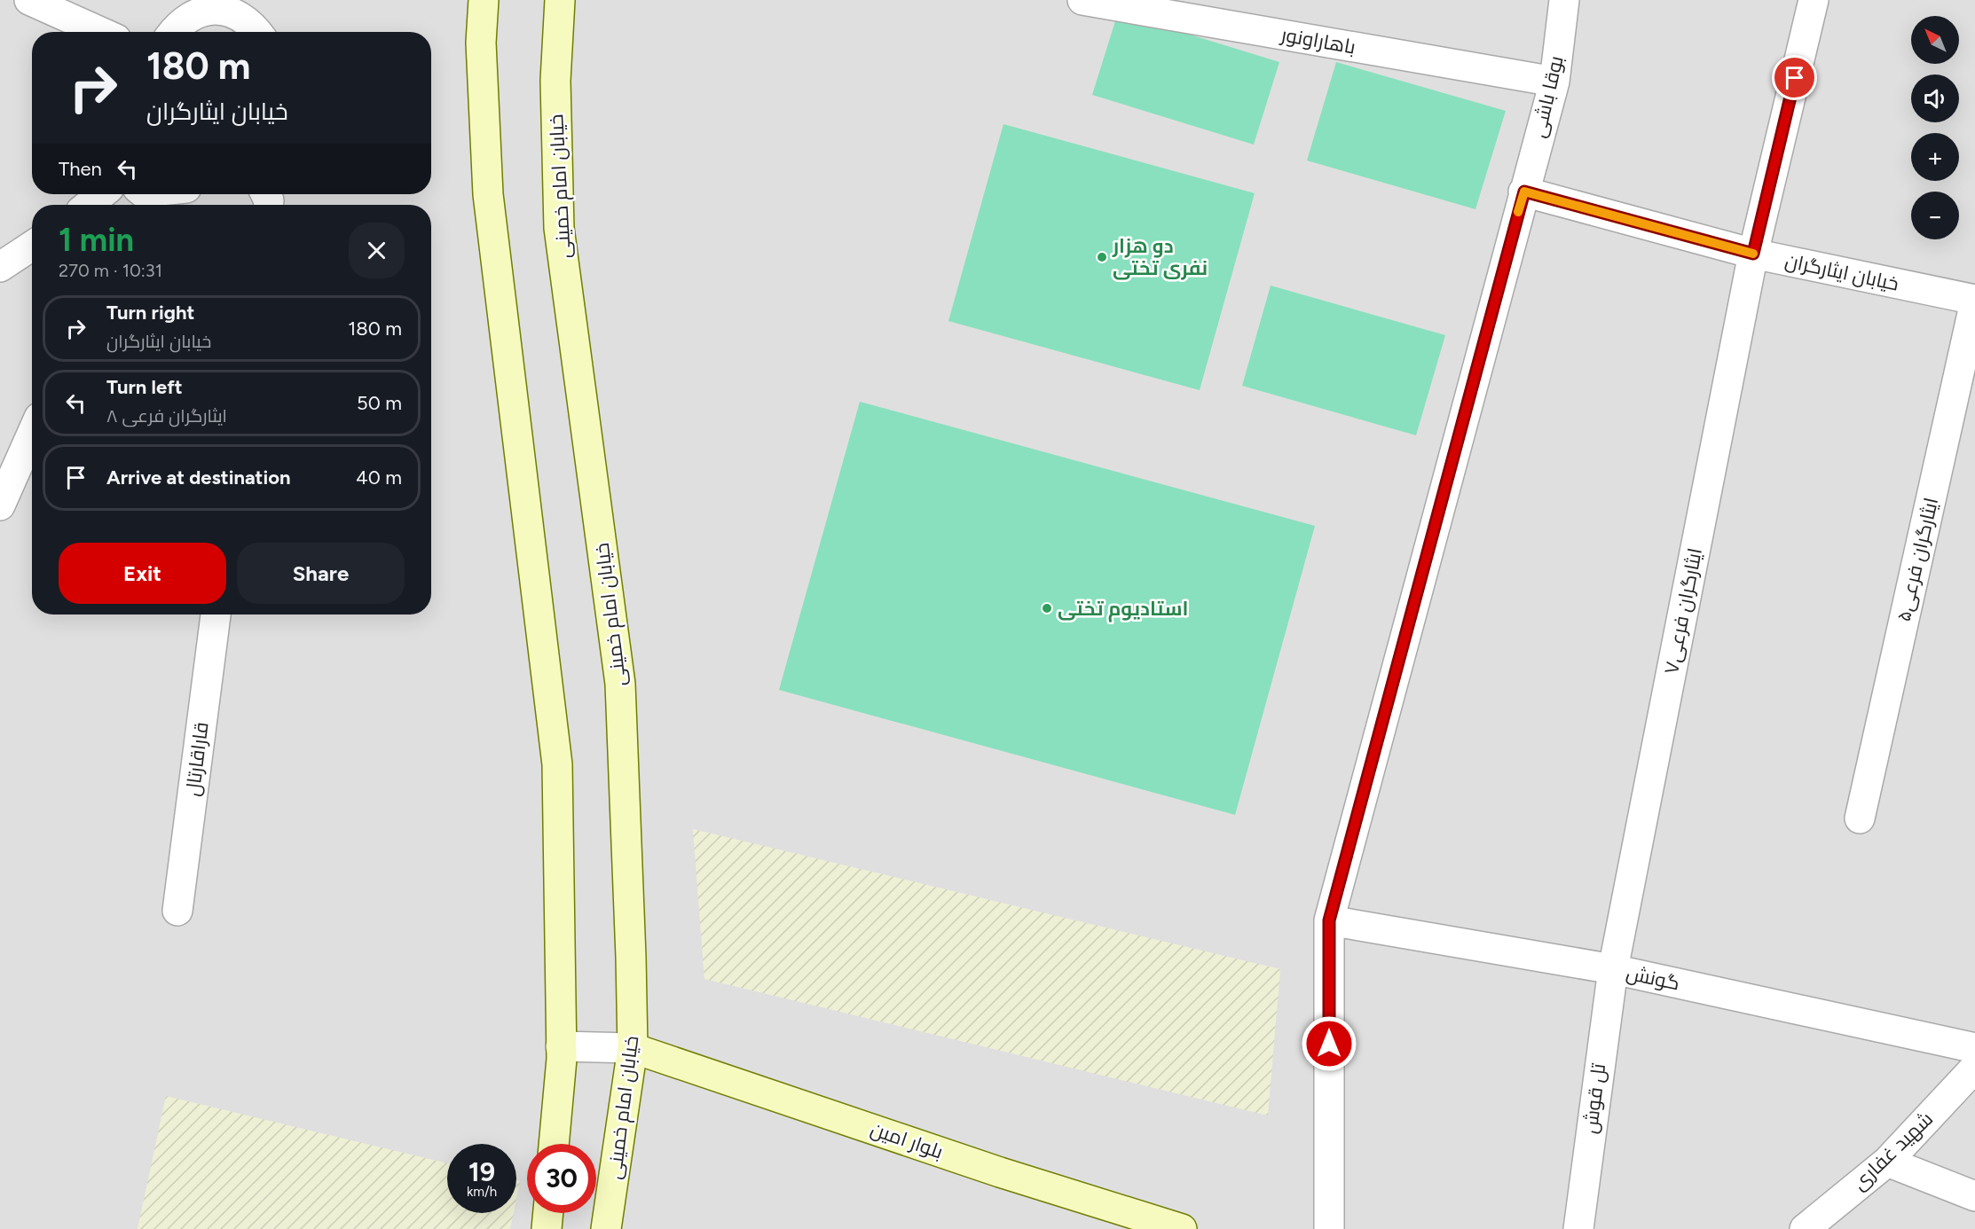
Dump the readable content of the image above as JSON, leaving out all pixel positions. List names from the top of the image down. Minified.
{"streets":{"main road":["خیابان امام خمینی","بلوار امین"],"street":["باهاراونور","بوقا باشی","خیابان ایثارگران","ایثارگران فرعی۵","ایثارگران فرعی۷","قاراقارتال","گونش","تل قوش","شهید غفاری"]},"crossings":[["باهاراونور","بوقا باشی"],["بوقا باشی","خیابان ایثارگران"],["بوقا باشی","گونش"],["خیابان امام خمینی","بلوار امین"],["خیابان ایثارگران","ایثارگران فرعی۵"],["خیابان ایثارگران","ایثارگران فرعی۷"],["ایثارگران فرعی۷","گونش"],["ایثارگران فرعی۷","تل قوش"],["گونش","تل قوش"]],"places":["دو هزار نفری تختی","استادیوم تختی"],"north":"top left","page":{"map_buttons":["+","−"],"turn":["180 m","خیابان ایثارگران"],"then":"Then","heading":["1 min","270 m · 10:31"],"list":[{"name":"Turn right","note":"خیابان ایثارگران","value":"180 m"},{"name":"Turn left","note":"ایثارگران فرعی ۸","value":"50 m"},{"name":"Arrive at destination","value":"40 m"}],"buttons":["Exit","Share"],"speed":"19 km/h","limit":"30"}}
